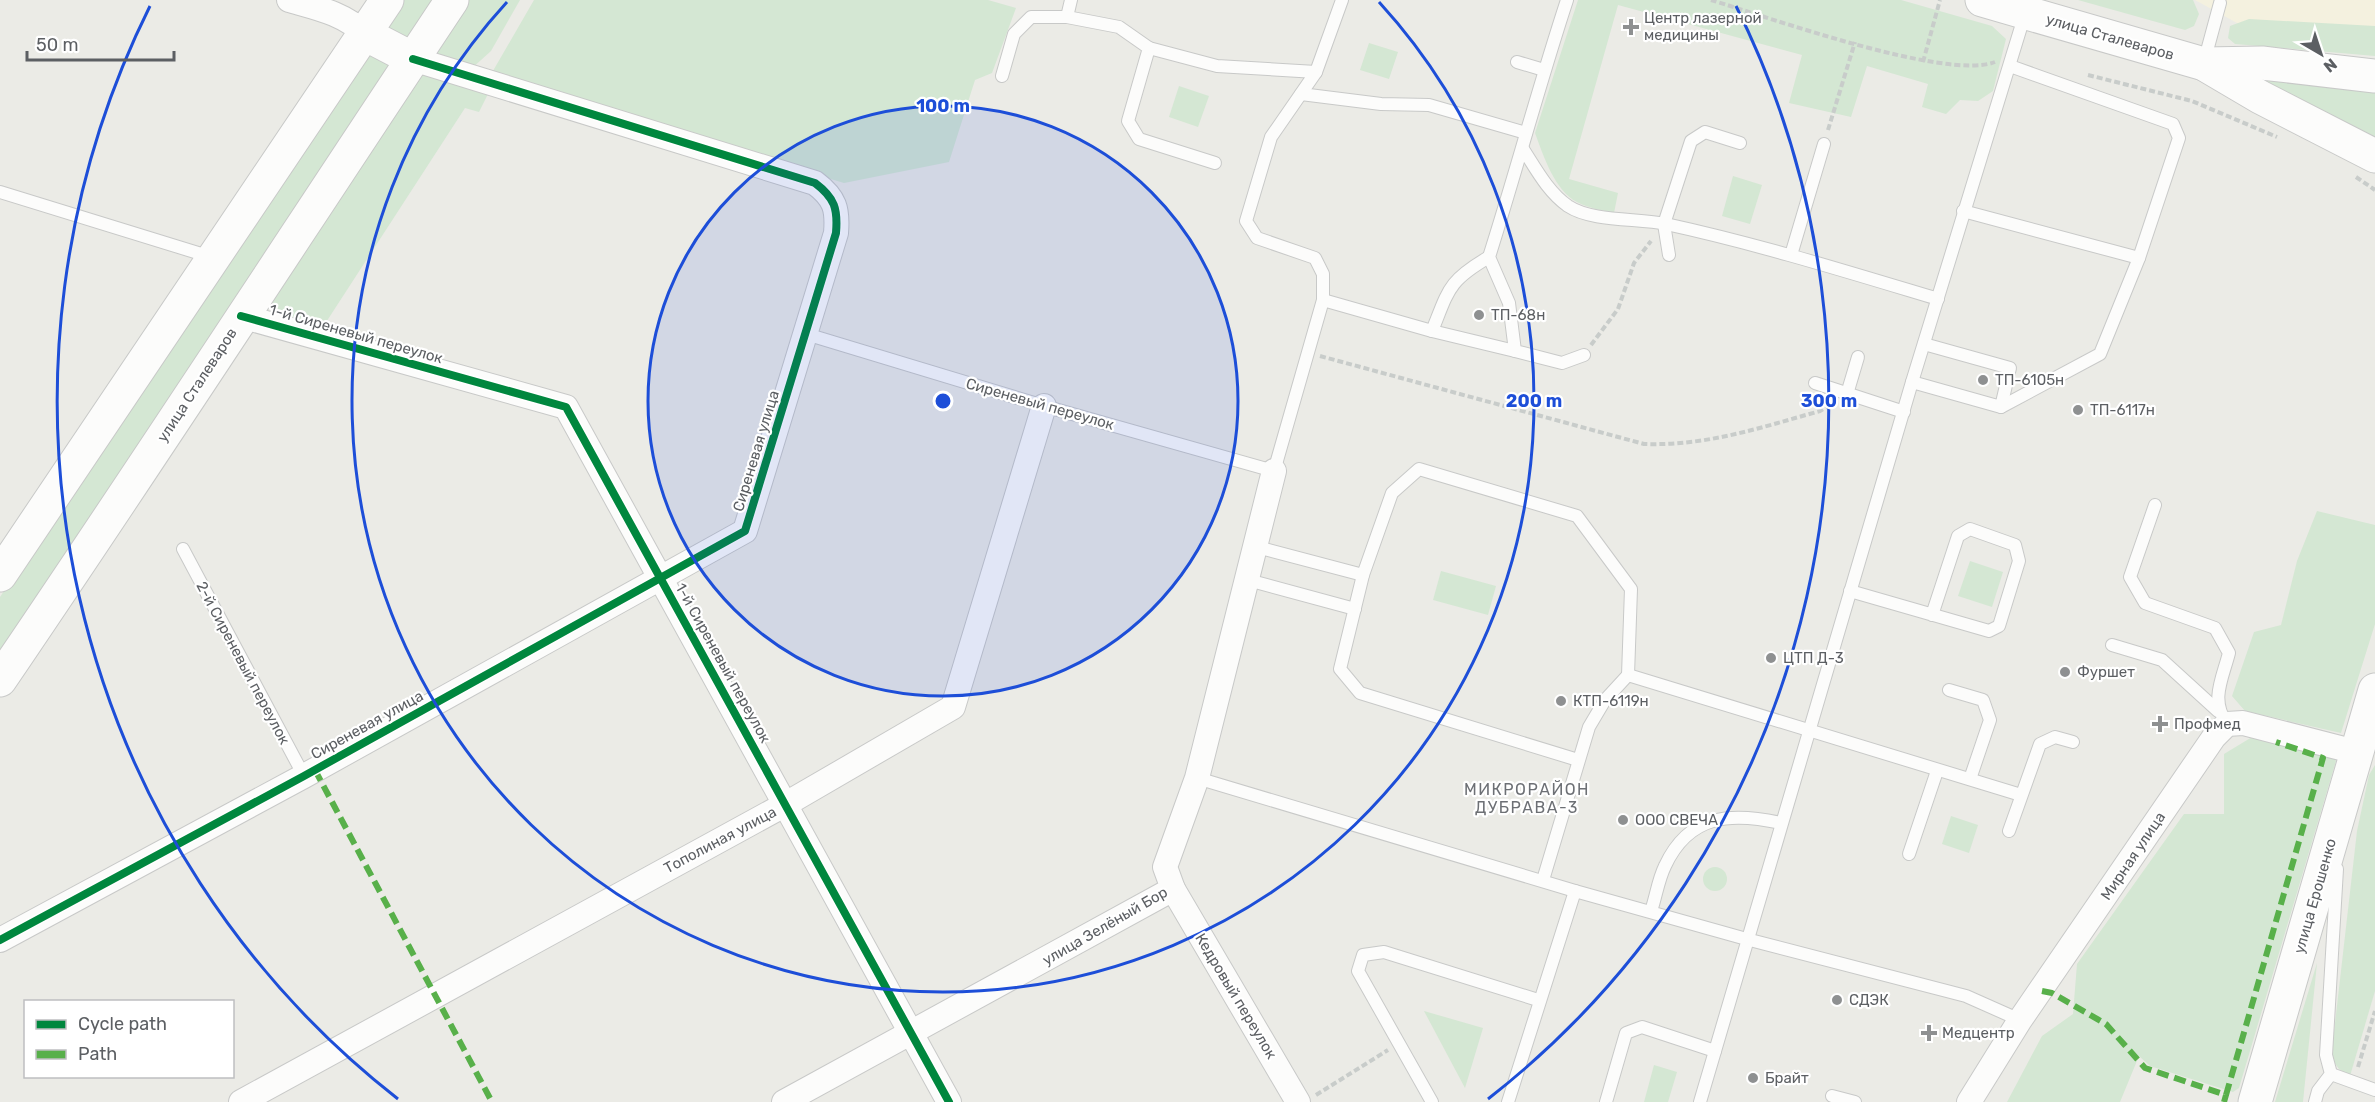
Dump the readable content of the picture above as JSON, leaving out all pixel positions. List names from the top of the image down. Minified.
{"streets":{"main road":["улица Сталеваров","улица Ерошенко"],"street":["1-й Сиреневый переулок","Сиреневая улица","Тополиная улица","Мирная улица","улица Зелёный Бор","Кедровый переулок"],"lane":["Сиреневый переулок","2-й Сиреневый переулок"]},"crossings":[["улица Сталеваров","1-й Сиреневый переулок"],["улица Сталеваров","Сиреневая улица"],["1-й Сиреневый переулок","Сиреневая улица"],["1-й Сиреневый переулок","Тополиная улица"],["1-й Сиреневый переулок","улица Зелёный Бор"],["Сиреневый переулок","Сиреневая улица"],["Сиреневый переулок","Тополиная улица"],["Сиреневый переулок","улица Зелёный Бор"],["Сиреневая улица","2-й Сиреневый переулок"],["улица Зелёный Бор","Кедровый переулок"]],"districts":["МИКРОРАЙОН ДУБРАВА-3"],"places":{"health":["Центр лазерной медицины","Профмед","Медцентр"],"other":["ТП-68н","ТП-6105н","ТП-6117н","ЦТП Д-3","Фуршет","КТП-6119н","ООО СВЕЧА","СДЭК","Брайт"]},"legend":["Cycle path","Path"],"scale_bar":"50 m","north":"bottom right","rings":["100 m","200 m","300 m"]}
